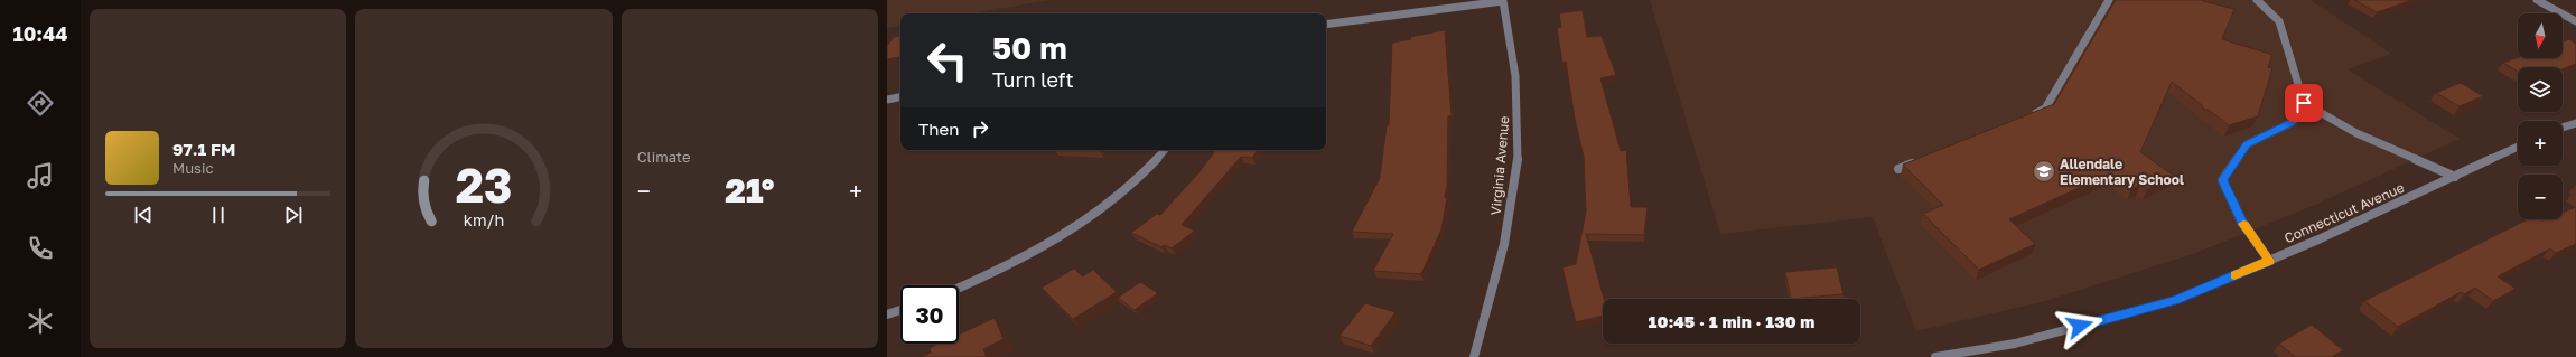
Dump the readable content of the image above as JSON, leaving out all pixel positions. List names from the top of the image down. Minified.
{"streets":{"street":["Virginia Avenue","Connecticut Avenue"]},"places":{"school or university":["Allendale Elementary School"]},"north":"bottom","page":{"tabs":"10:44","tile":"Climate","map_buttons":["+","−"],"turn":["50 m","Turn left"],"then":"Then","song":["97.1 FM","Music"],"heat":["−","21°","+"],"limit":"30","trip":"10:45 · 1 min · 130 m","gauge":["23","km/h"]}}
